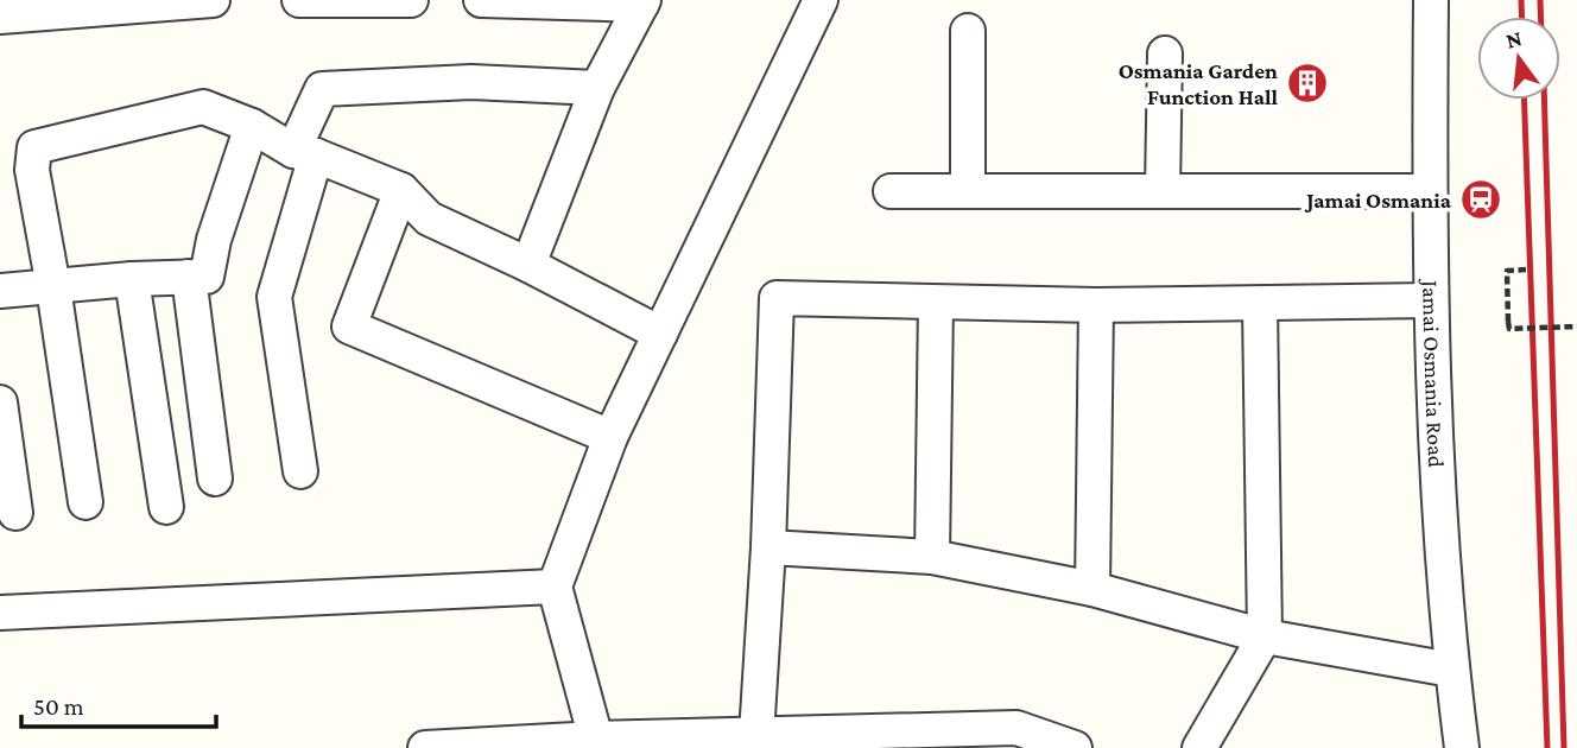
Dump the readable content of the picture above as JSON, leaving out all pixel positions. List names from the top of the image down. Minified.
{"streets":{"street":["Jamai Osmania Road"]},"places":{"building":["Osmania Garden Function Hall"],"station":["Jamai Osmania"]},"scale_bar":"50 m","north":"top"}
